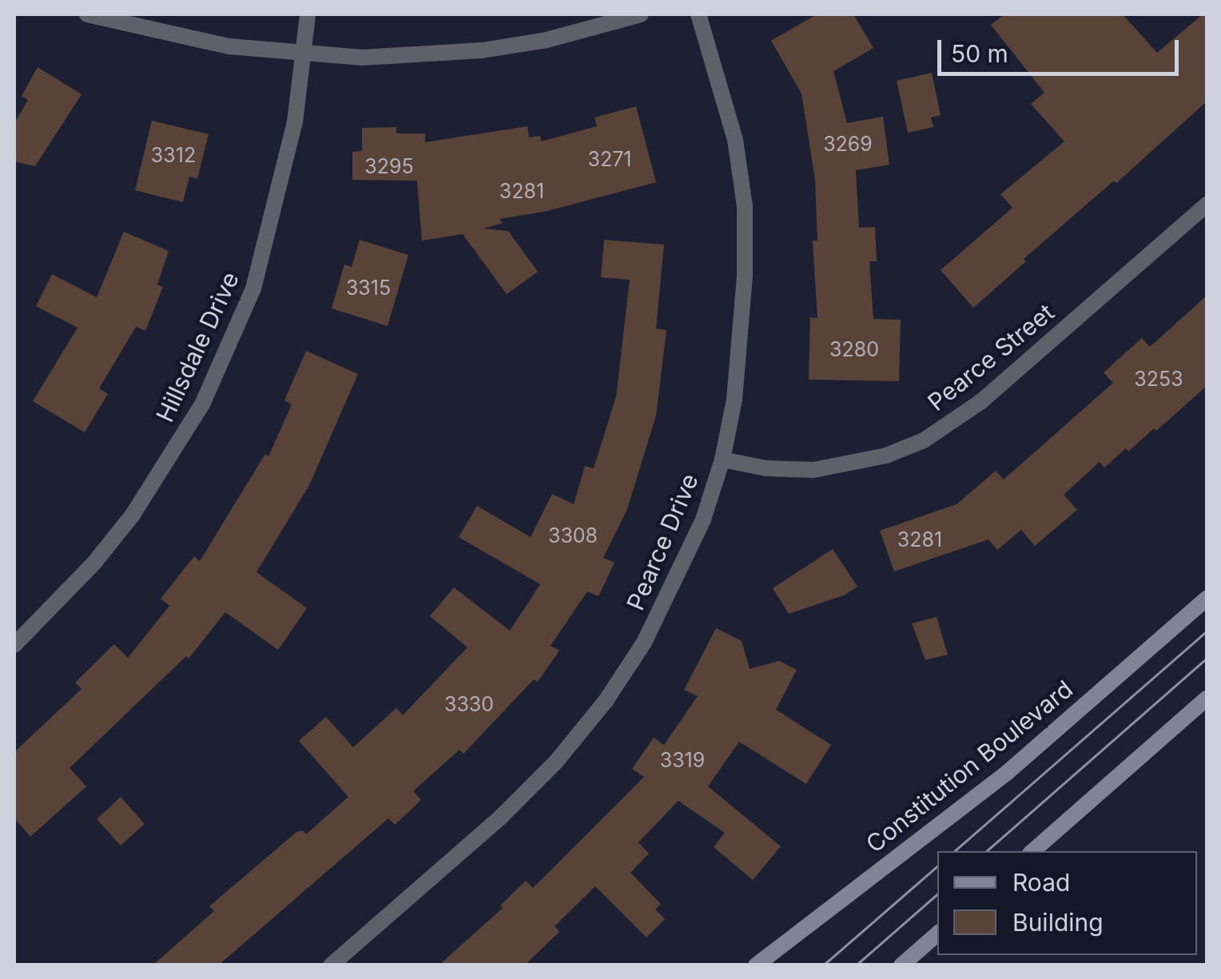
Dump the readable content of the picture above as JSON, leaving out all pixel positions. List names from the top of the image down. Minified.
{"streets":{"main road":["Constitution Boulevard"],"street":["Hillsdale Drive","Pearce Street","Pearce Drive"]},"crossings":[["Pearce Street","Pearce Drive"]],"house_numbers":["3269","3312","3271","3295","3281","3315","3280","3253","3308","3281","3330","3319"],"legend":["Road","Building"],"scale_bar":"50 m"}
